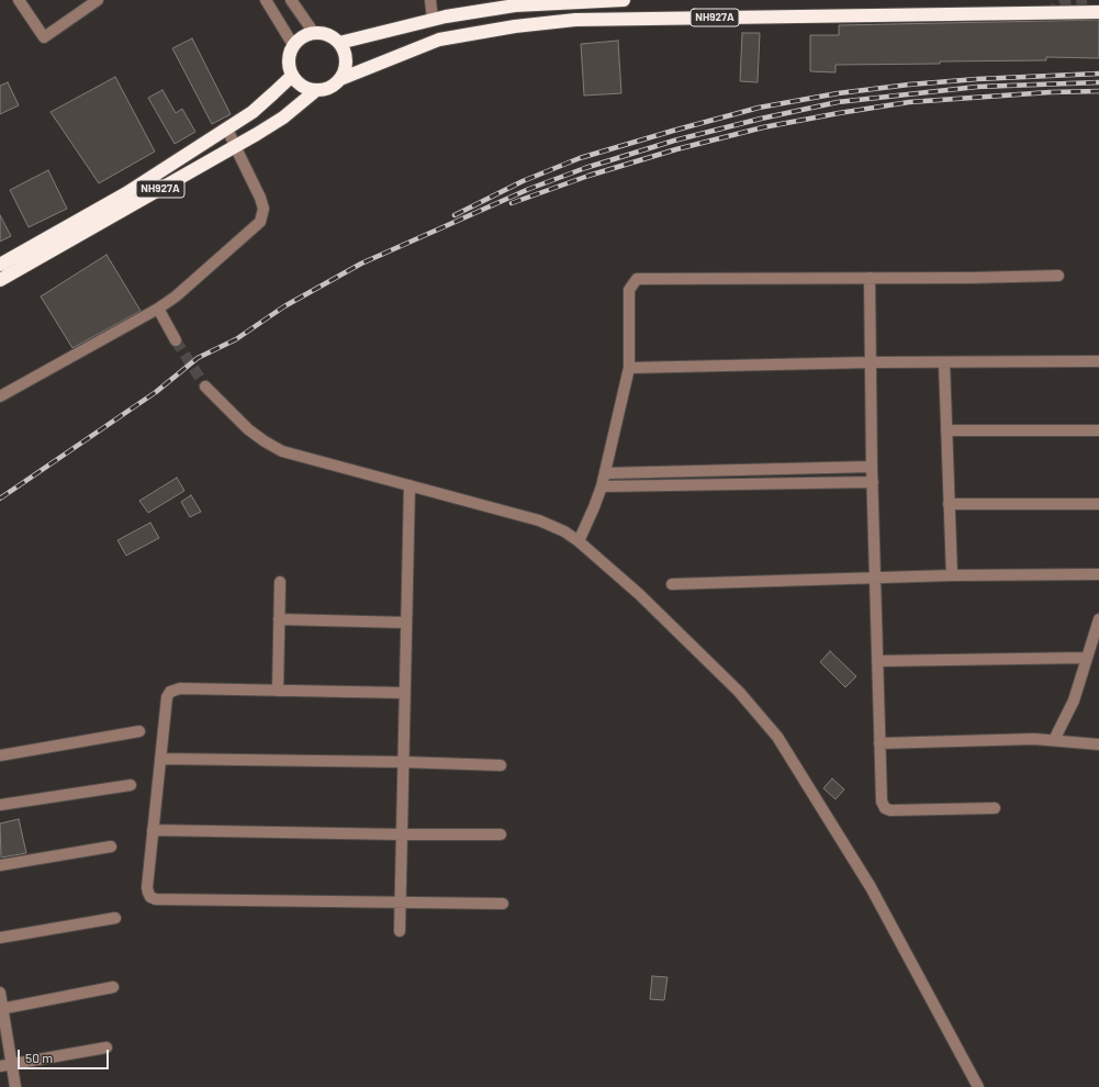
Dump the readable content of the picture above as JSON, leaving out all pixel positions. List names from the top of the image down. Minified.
{"streets":{"highway":["NH927A"]},"scale_bar":"50 m"}
